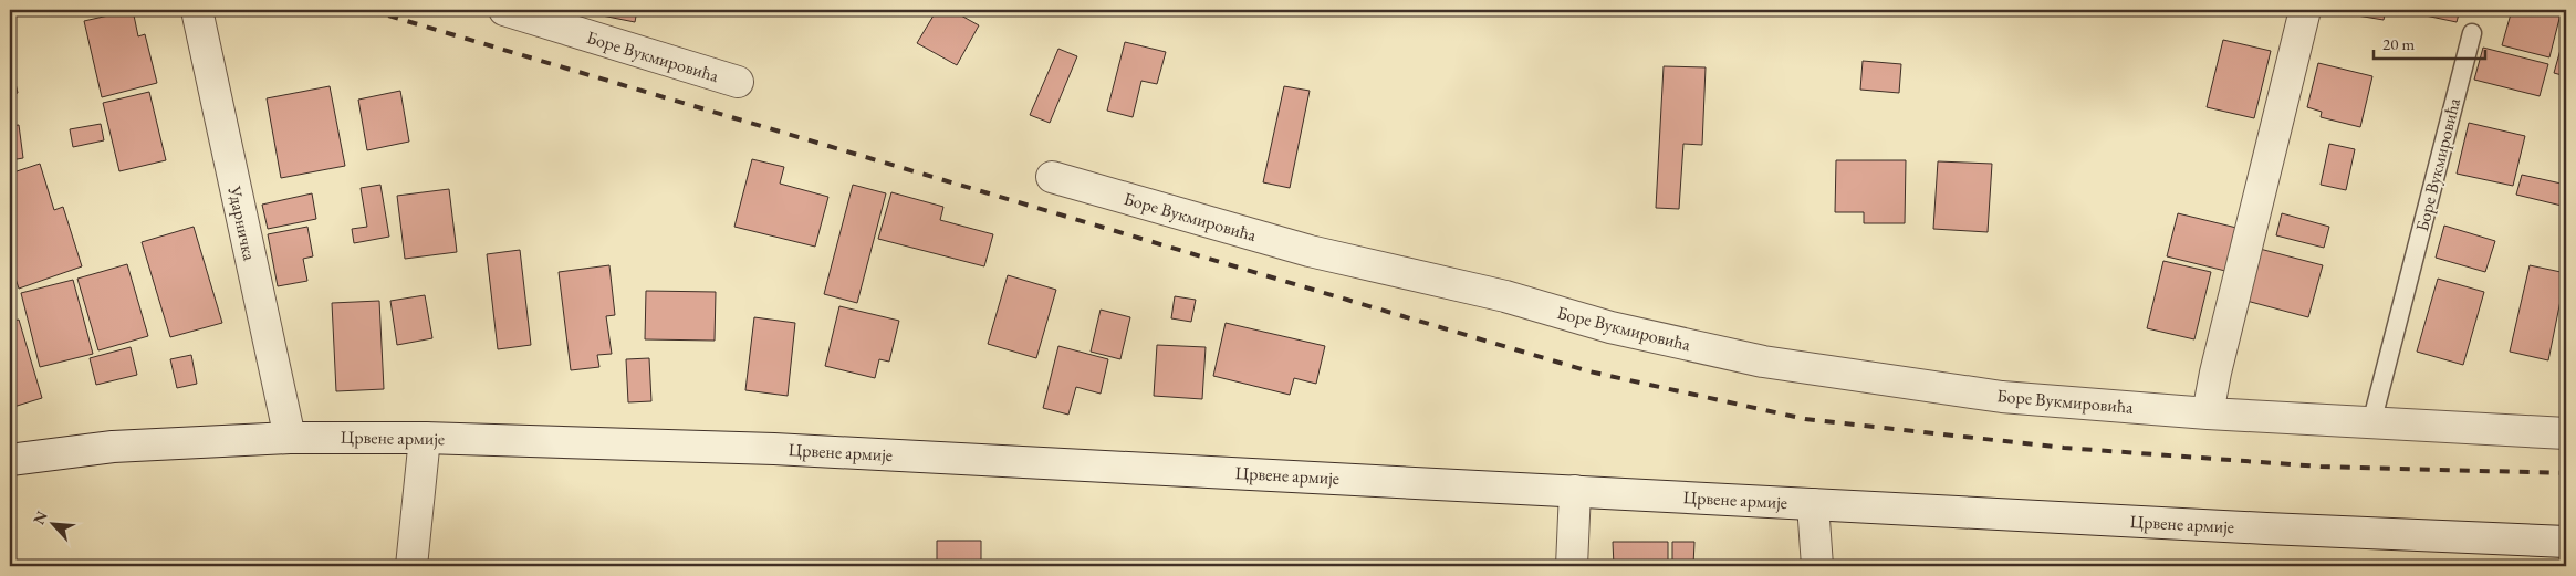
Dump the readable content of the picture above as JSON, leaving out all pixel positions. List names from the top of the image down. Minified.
{"streets":{"street":["Боре Вукмировића","Ударничка","Црвене армије"]},"crossings":[["Ударничка","Црвене армије"]],"scale_bar":"20 m","north":"top left"}
